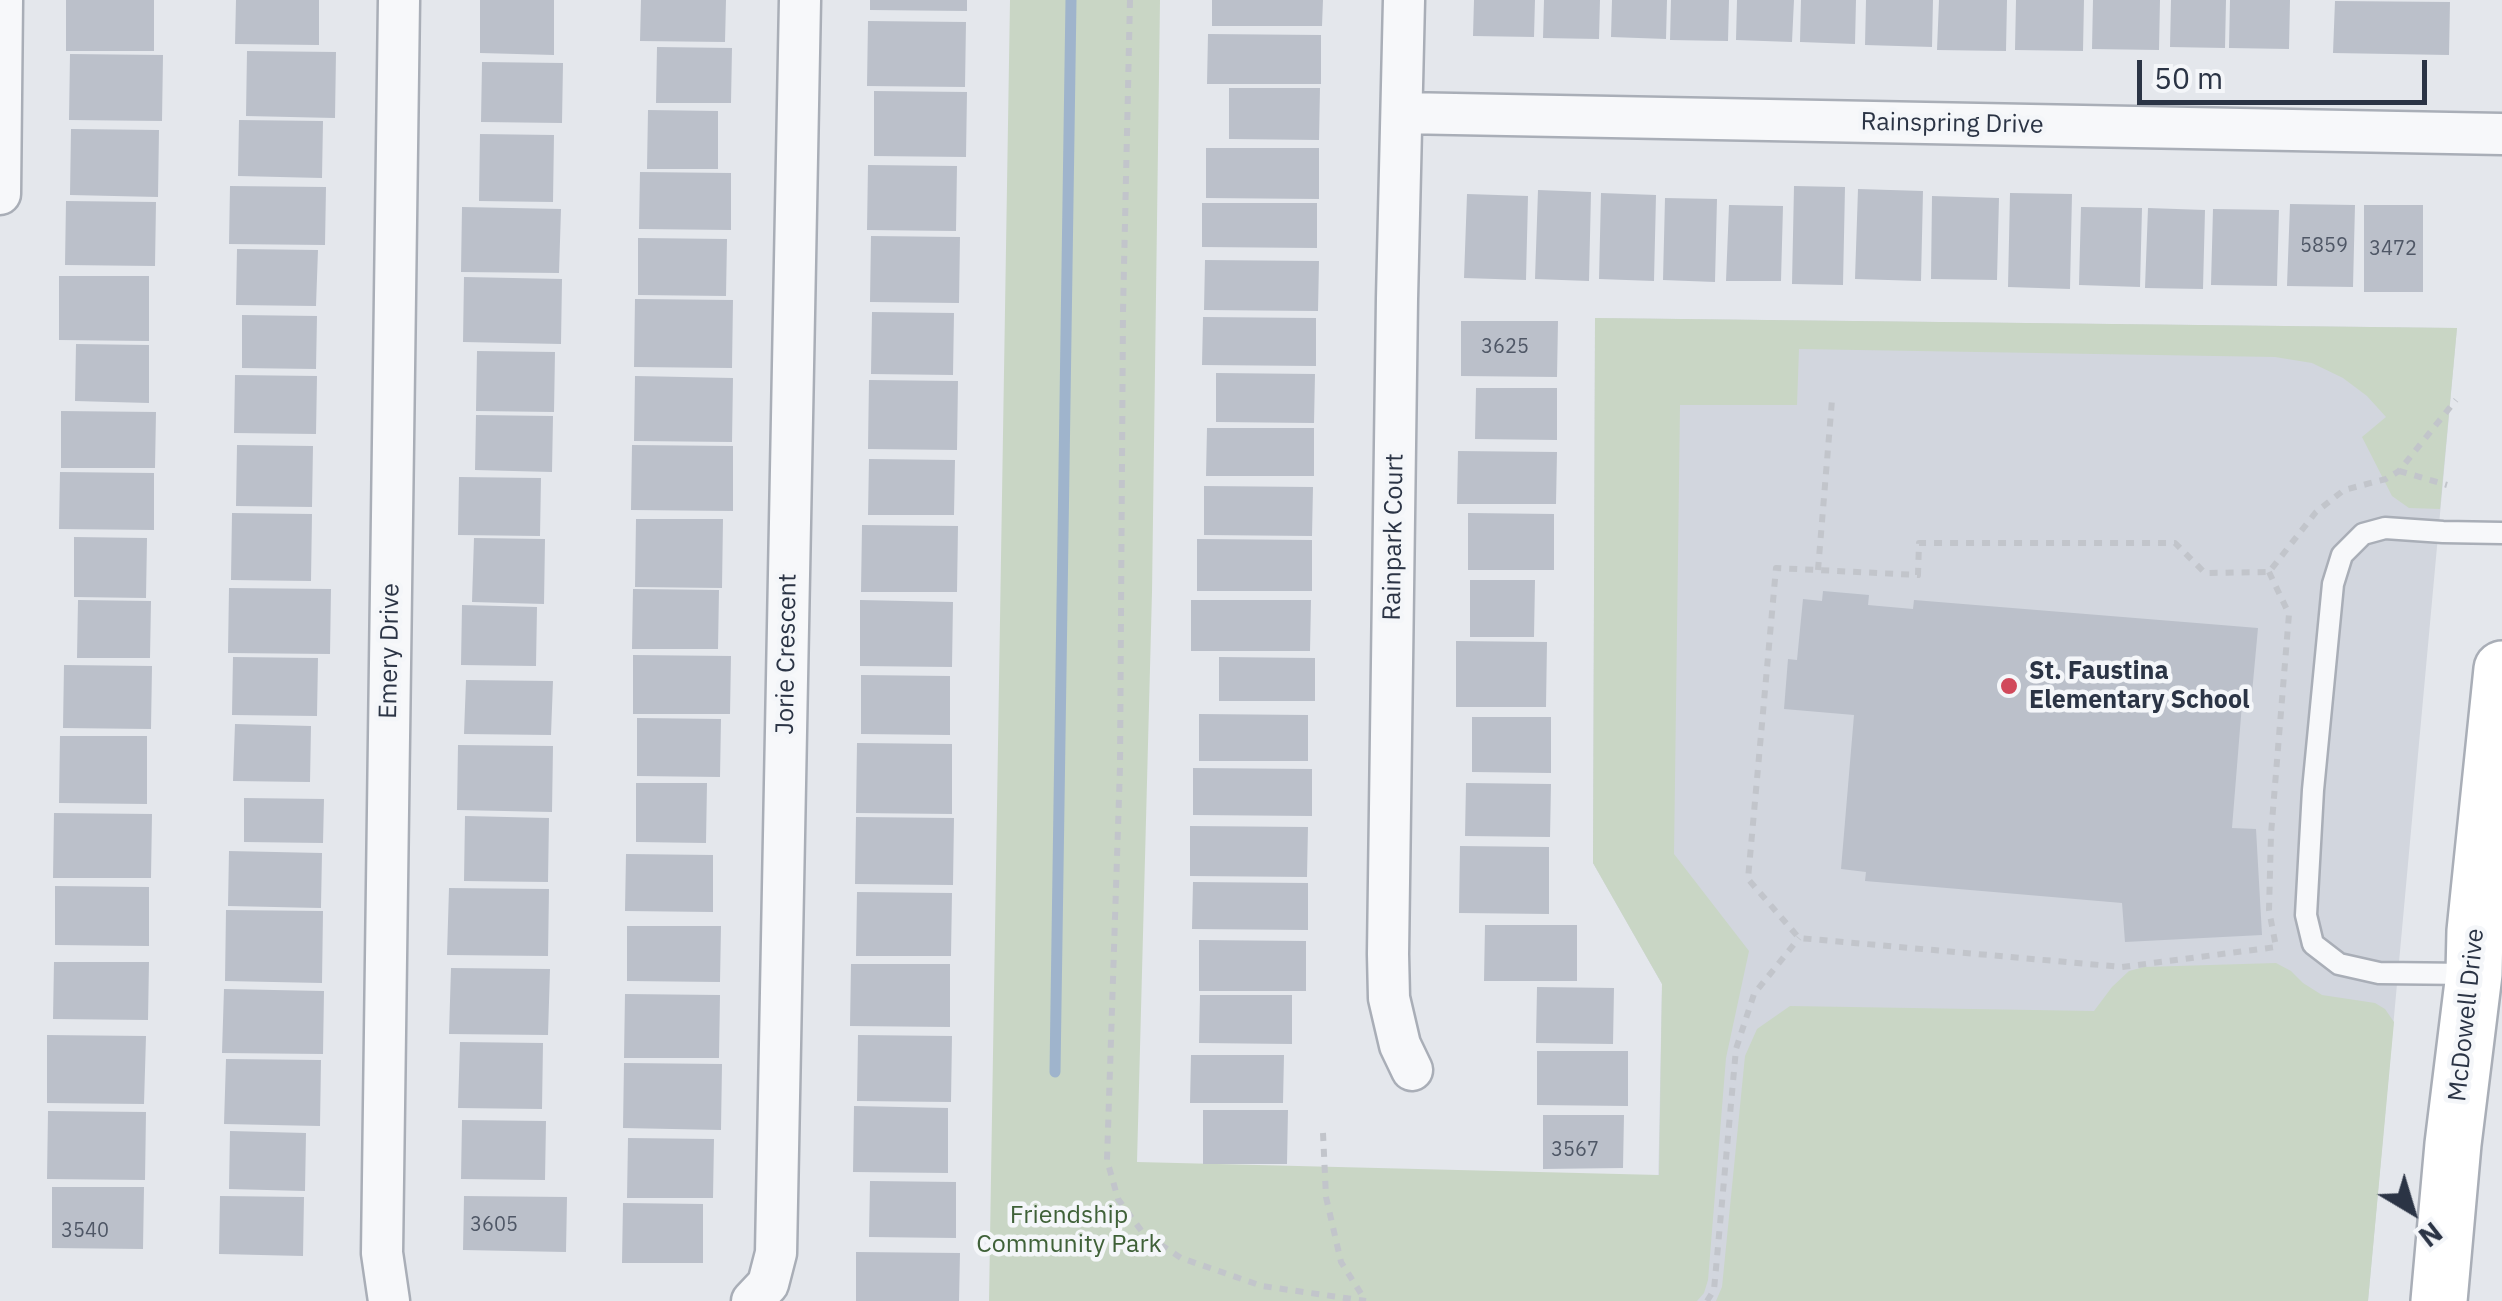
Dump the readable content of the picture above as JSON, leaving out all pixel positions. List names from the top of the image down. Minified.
{"streets":{"street":["Rainspring Drive","Rainpark Court","Emery Drive","Jorie Crescent","McDowell Drive"]},"crossings":[["Rainspring Drive","Rainpark Court"]],"parks":["Friendship Community Park"],"places":["St. Faustina Elementary School"],"house_numbers":["5859","3472","3625","3567","3605","3540"],"scale_bar":"50 m","north":"bottom right"}
